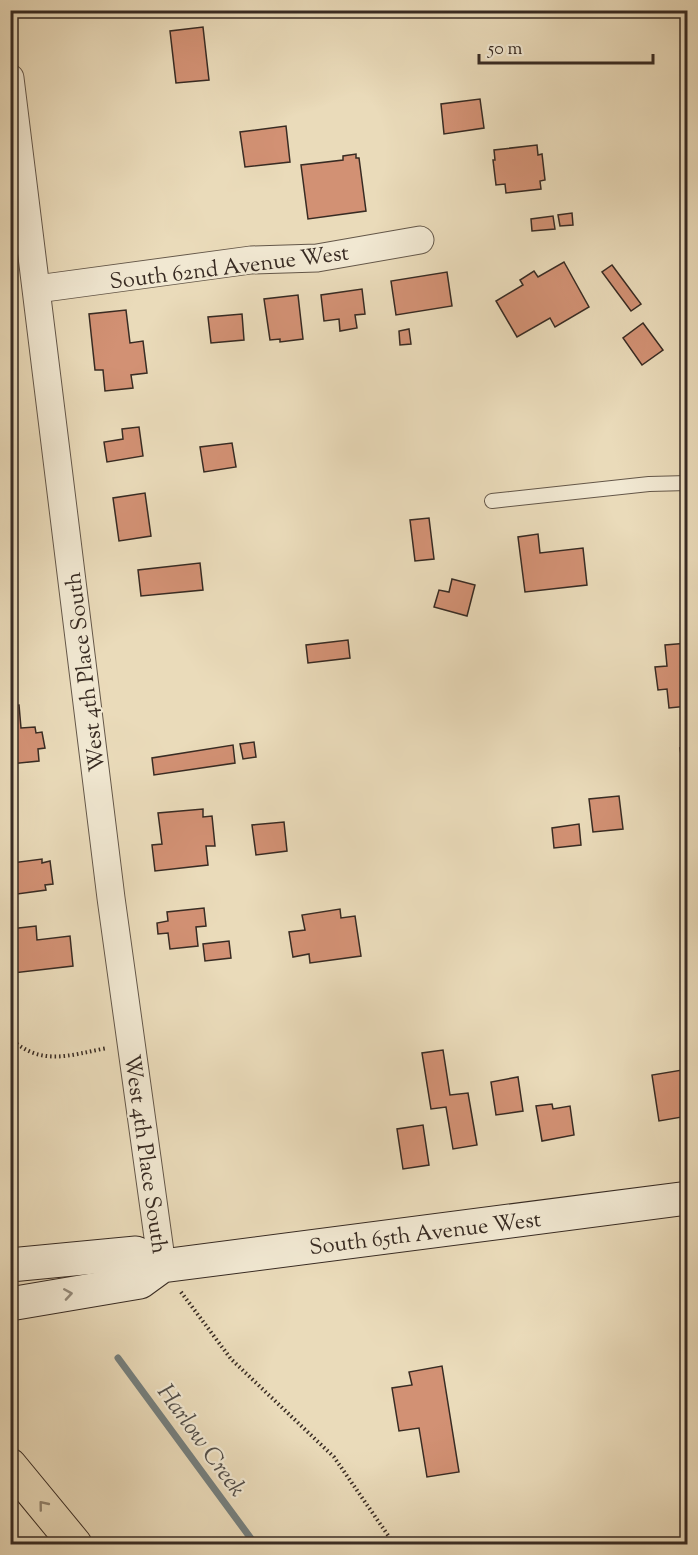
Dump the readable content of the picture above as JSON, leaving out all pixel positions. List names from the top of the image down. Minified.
{"streets":{"street":["South 62nd Avenue West","West 4th Place South","South 65th Avenue West"]},"crossings":[["South 62nd Avenue West","West 4th Place South"],["West 4th Place South","South 65th Avenue West"]],"water":["Harlow Creek"],"scale_bar":"50 m"}
